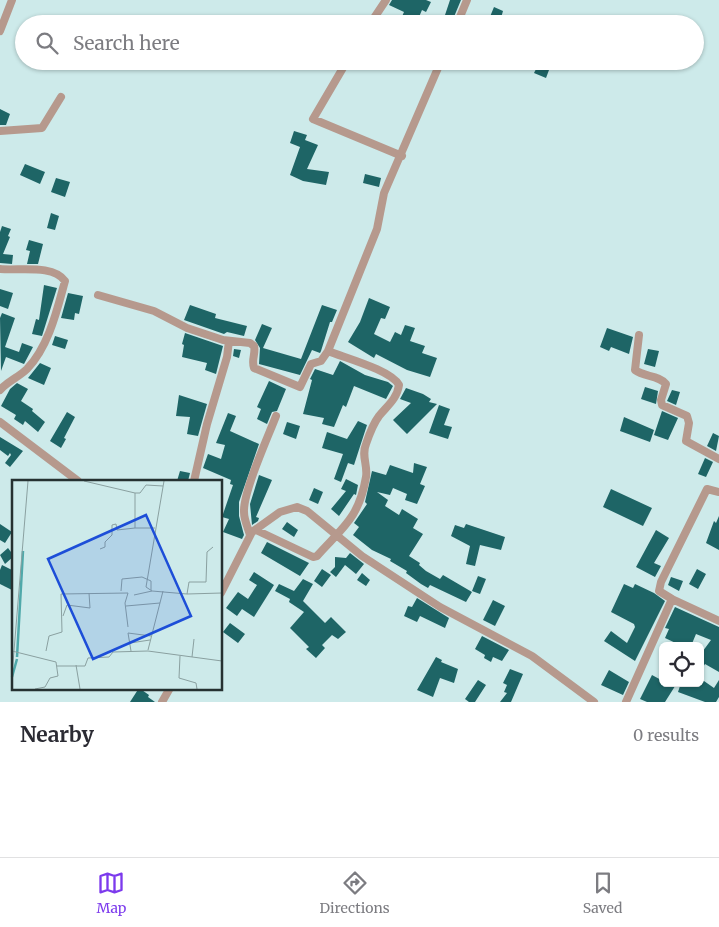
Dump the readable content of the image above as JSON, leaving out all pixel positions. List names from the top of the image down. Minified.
{"page":{"search":"Search here","heading":["Nearby","0 results"],"nav":["Map","Directions","Saved"]}}
